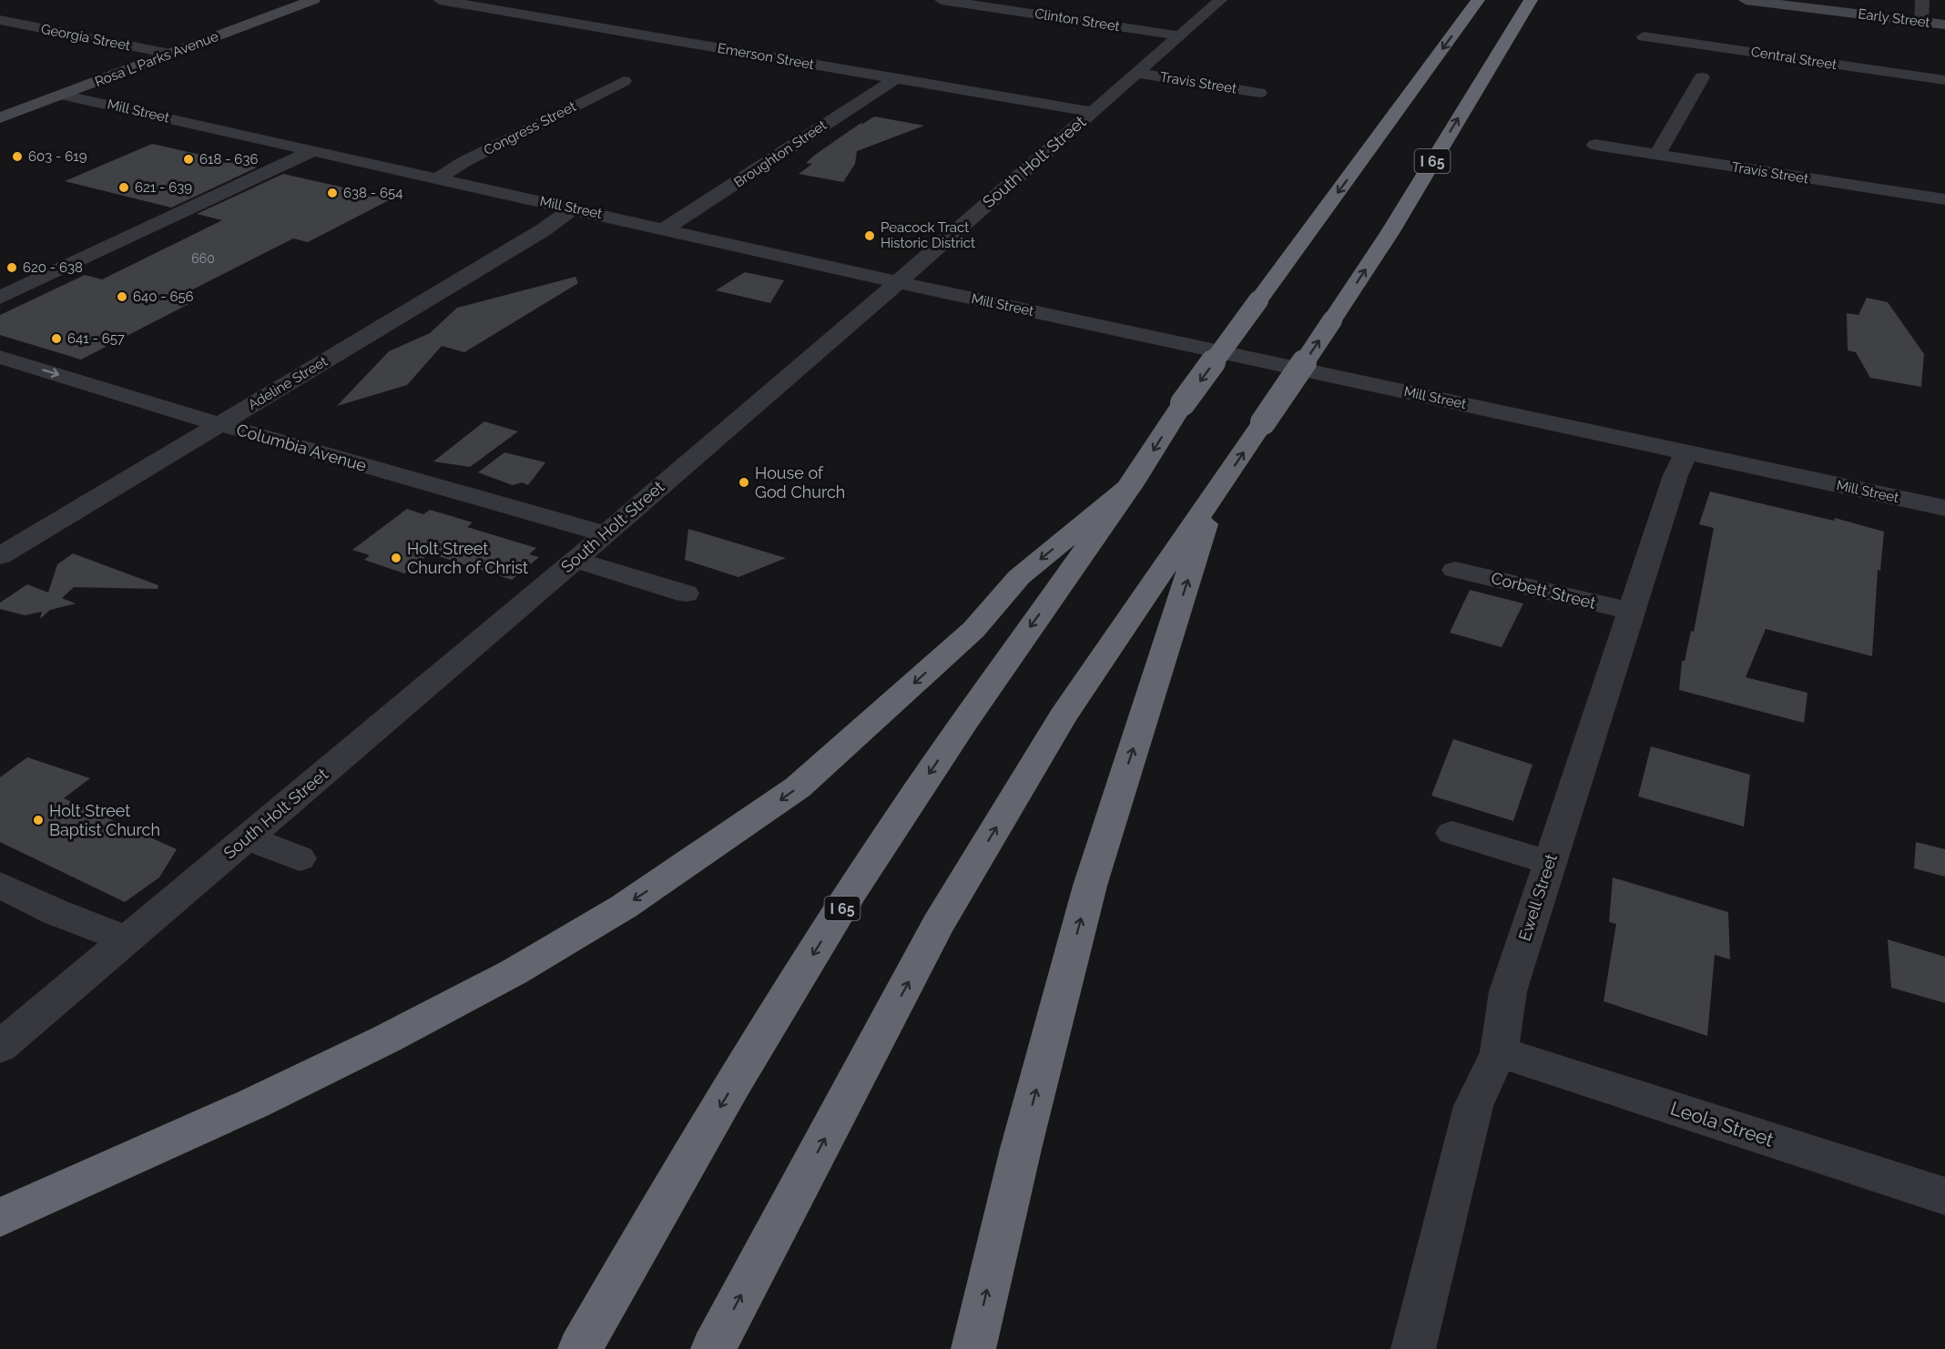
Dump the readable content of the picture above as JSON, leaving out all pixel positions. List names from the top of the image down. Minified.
{"streets":{"highway":["I 65"],"street":["Early Street","Clinton Street","Georgia Street","Emerson Street","Central Street","Rosa L Parks Avenue","Travis Street","Mill Street","Congress Street","Broughton Street","South Holt Street","Adeline Street","Columbia Avenue","Corbett Street","Ewell Street","Leola Street"]},"crossings":[["Clinton Street","South Holt Street"],["Georgia Street","Rosa L Parks Avenue"],["Emerson Street","Broughton Street"],["Emerson Street","South Holt Street"],["Rosa L Parks Avenue","Mill Street"],["Travis Street","South Holt Street"],["Mill Street","Congress Street"],["Mill Street","Broughton Street"],["Mill Street","South Holt Street"],["Mill Street","Adeline Street"],["Mill Street","Ewell Street"],["South Holt Street","Columbia Avenue"],["Adeline Street","Columbia Avenue"],["Corbett Street","Ewell Street"],["Ewell Street","Leola Street"]],"one_way":["Columbia Avenue"],"places":["603 - 619","618 - 636","621 - 639","638 - 654","Peacock Tract Historic District","620 - 638","640 - 656","641 - 657","House of God Church","Holt Street Church of Christ","Holt Street Baptist Church"],"house_numbers":["660"]}
